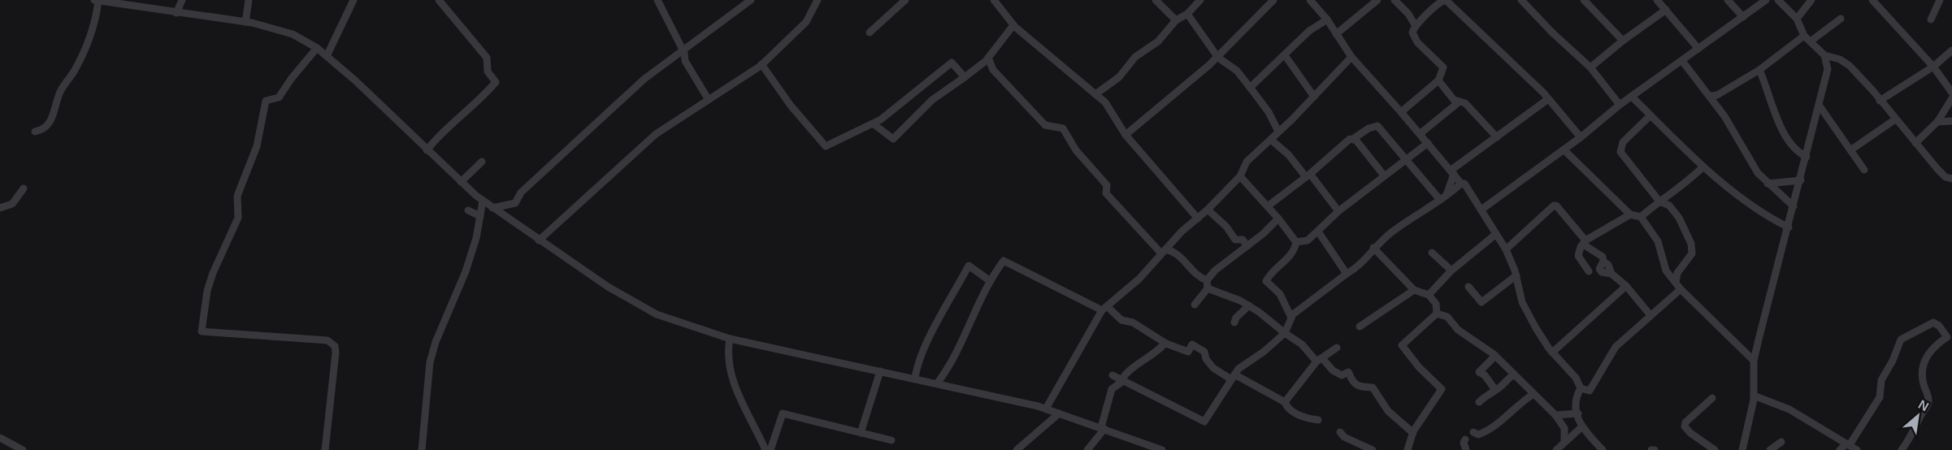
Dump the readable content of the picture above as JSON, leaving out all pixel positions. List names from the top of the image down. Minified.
{"north":"top right"}
